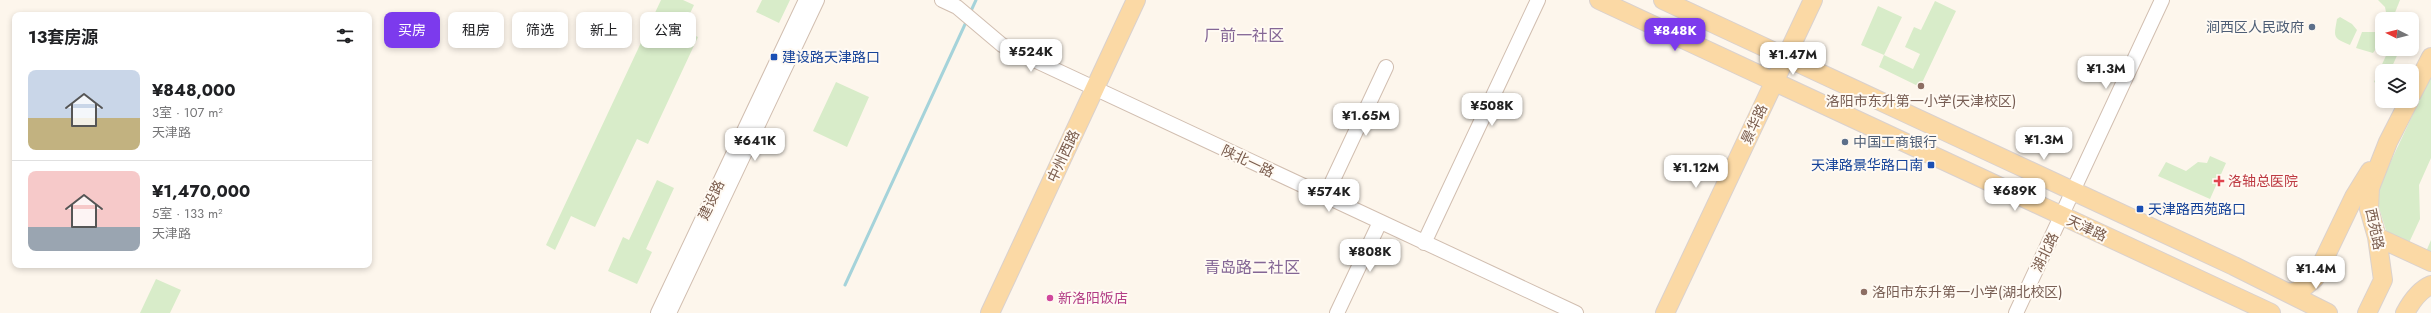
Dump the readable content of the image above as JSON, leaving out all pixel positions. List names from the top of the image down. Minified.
{"streets":{"main road":["景华路","中州西路","天津路","西苑路"],"street":["陕北一路","建设路","湖北路"]},"crossings":[["景华路","天津路"],["中州西路","陕北一路"],["天津路","湖北路"]],"districts":["厂前一社区","青岛路二社区"],"places":{"other":["涧西区人民政府","洛阳市东升第一小学(天津校区)","中国工商银行","洛阳市东升第一小学(湖北校区)","新洛阳饭店"],"transit":["建设路天津路口","天津路景华路口南","天津路西苑路口"],"health":["洛轴总医院"]},"north":"left","page":{"chip":["买房","租房","筛选","新上","公寓"],"heading":"13套房源","price":["¥848K","¥524K","¥1.47M","¥1.3M","¥508K","¥1.65M","¥1.3M","¥641K","¥1.12M","¥689K","¥574K","¥808K","¥1.4M"],"list":[{"name":"¥848,000","note":"3室 · 107 m² · 天津路"},{"name":"¥1,470,000","note":"5室 · 133 m² · 天津路"}]}}
